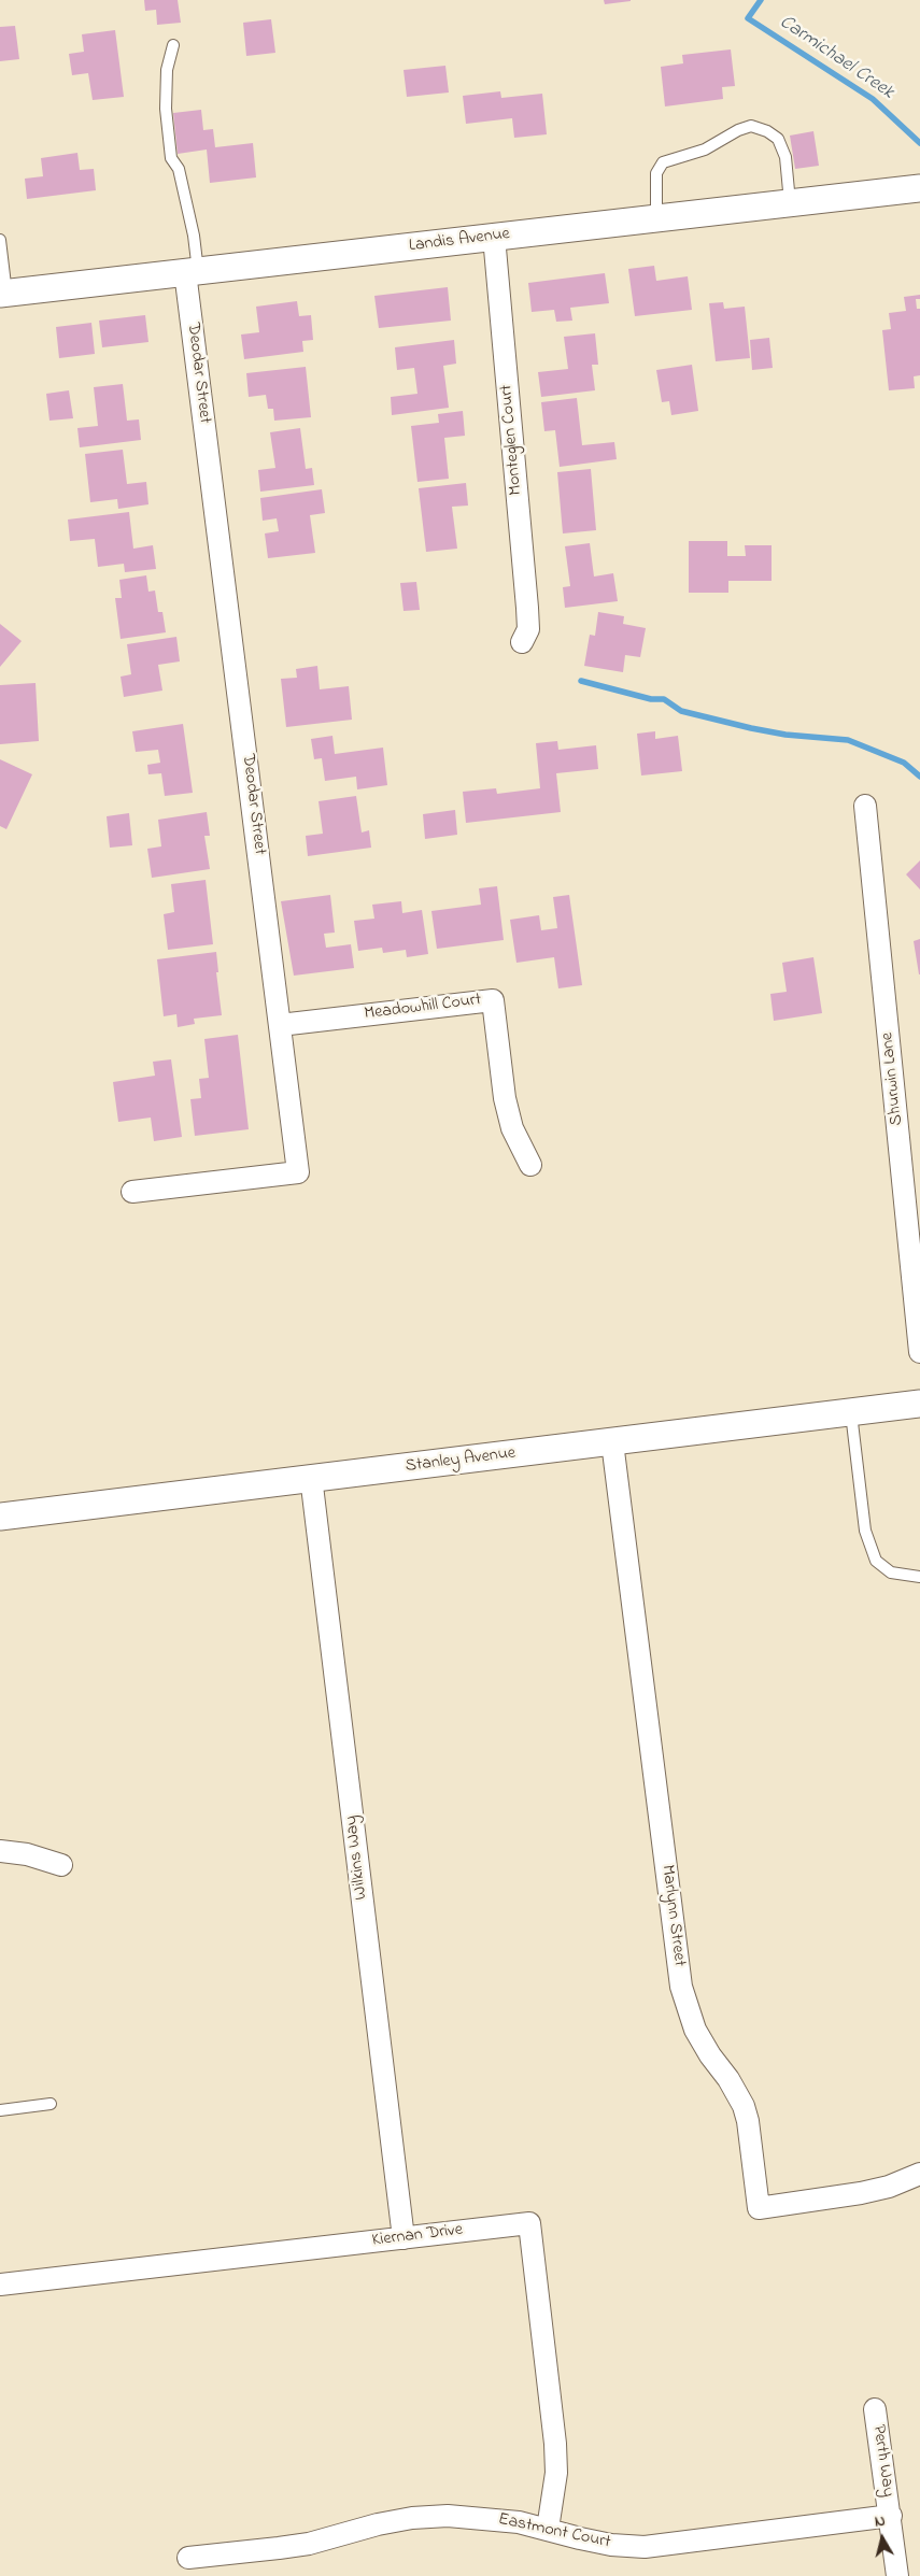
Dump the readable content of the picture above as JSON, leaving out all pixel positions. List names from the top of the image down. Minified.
{"streets":{"street":["Landis Avenue","Deodar Street","Monteglen Court","Meadowhill Court","Shurwin Lane","Stanley Avenue","Wilkins Way","Marlynn Street","Kiernan Drive","Perth Way","Eastmont Court"]},"crossings":[["Landis Avenue","Deodar Street"],["Landis Avenue","Monteglen Court"],["Deodar Street","Meadowhill Court"],["Stanley Avenue","Wilkins Way"],["Stanley Avenue","Marlynn Street"],["Wilkins Way","Kiernan Drive"],["Kiernan Drive","Eastmont Court"],["Perth Way","Eastmont Court"]],"water":["Carmichael Creek"],"north":"top"}
